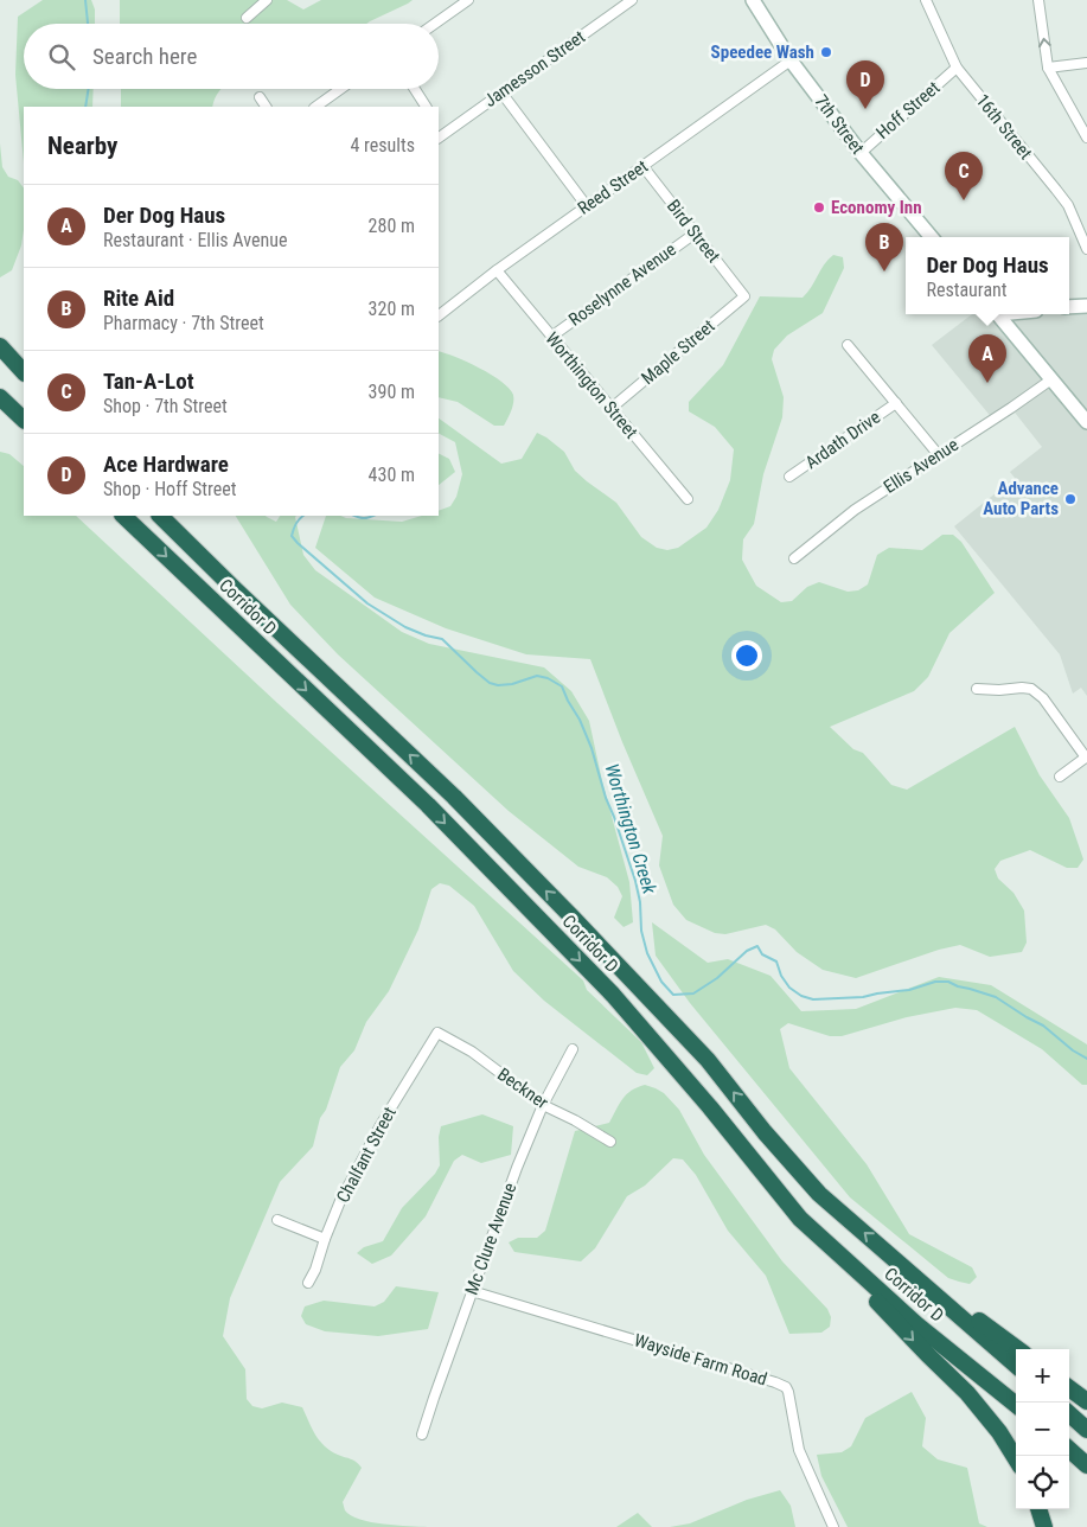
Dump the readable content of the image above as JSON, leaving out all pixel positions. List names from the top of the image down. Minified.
{"streets":{"highway":["Corridor D"],"main road":["7th Street"],"street":["Jamesson Street","Hoff Street","16th Street","Reed Street","Bird Street","Roselynne Avenue","Maple Street","Worthington Street","Ardath Drive","Ellis Avenue","Beckner","Chalfant Street","Mc Clure Avenue","Wayside Farm Road"]},"crossings":[["Hoff Street","7th Street"],["Hoff Street","16th Street"],["7th Street","Reed Street"],["Reed Street","Bird Street"],["Reed Street","Worthington Street"],["Bird Street","Roselynne Avenue"],["Bird Street","Maple Street"],["Roselynne Avenue","Worthington Street"],["Maple Street","Worthington Street"],["Beckner","Chalfant Street"],["Beckner","Mc Clure Avenue"],["Mc Clure Avenue","Wayside Farm Road"]],"water":["Worthington Creek"],"places":["Speedee Wash","Economy Inn","Advance Auto Parts"],"page":{"search":"Search here","pins":["D","C","B","A"],"heading":["Nearby","4 results"],"list":[{"mark":"A","name":"Der Dog Haus","note":"Restaurant · Ellis Avenue","value":"280 m"},{"mark":"B","name":"Rite Aid","note":"Pharmacy · 7th Street","value":"320 m"},{"mark":"C","name":"Tan-A-Lot","note":"Shop · 7th Street","value":"390 m"},{"mark":"D","name":"Ace Hardware","note":"Shop · Hoff Street","value":"430 m"}],"popup":["Der Dog Haus","Restaurant"],"map_buttons":["+","−"]}}
